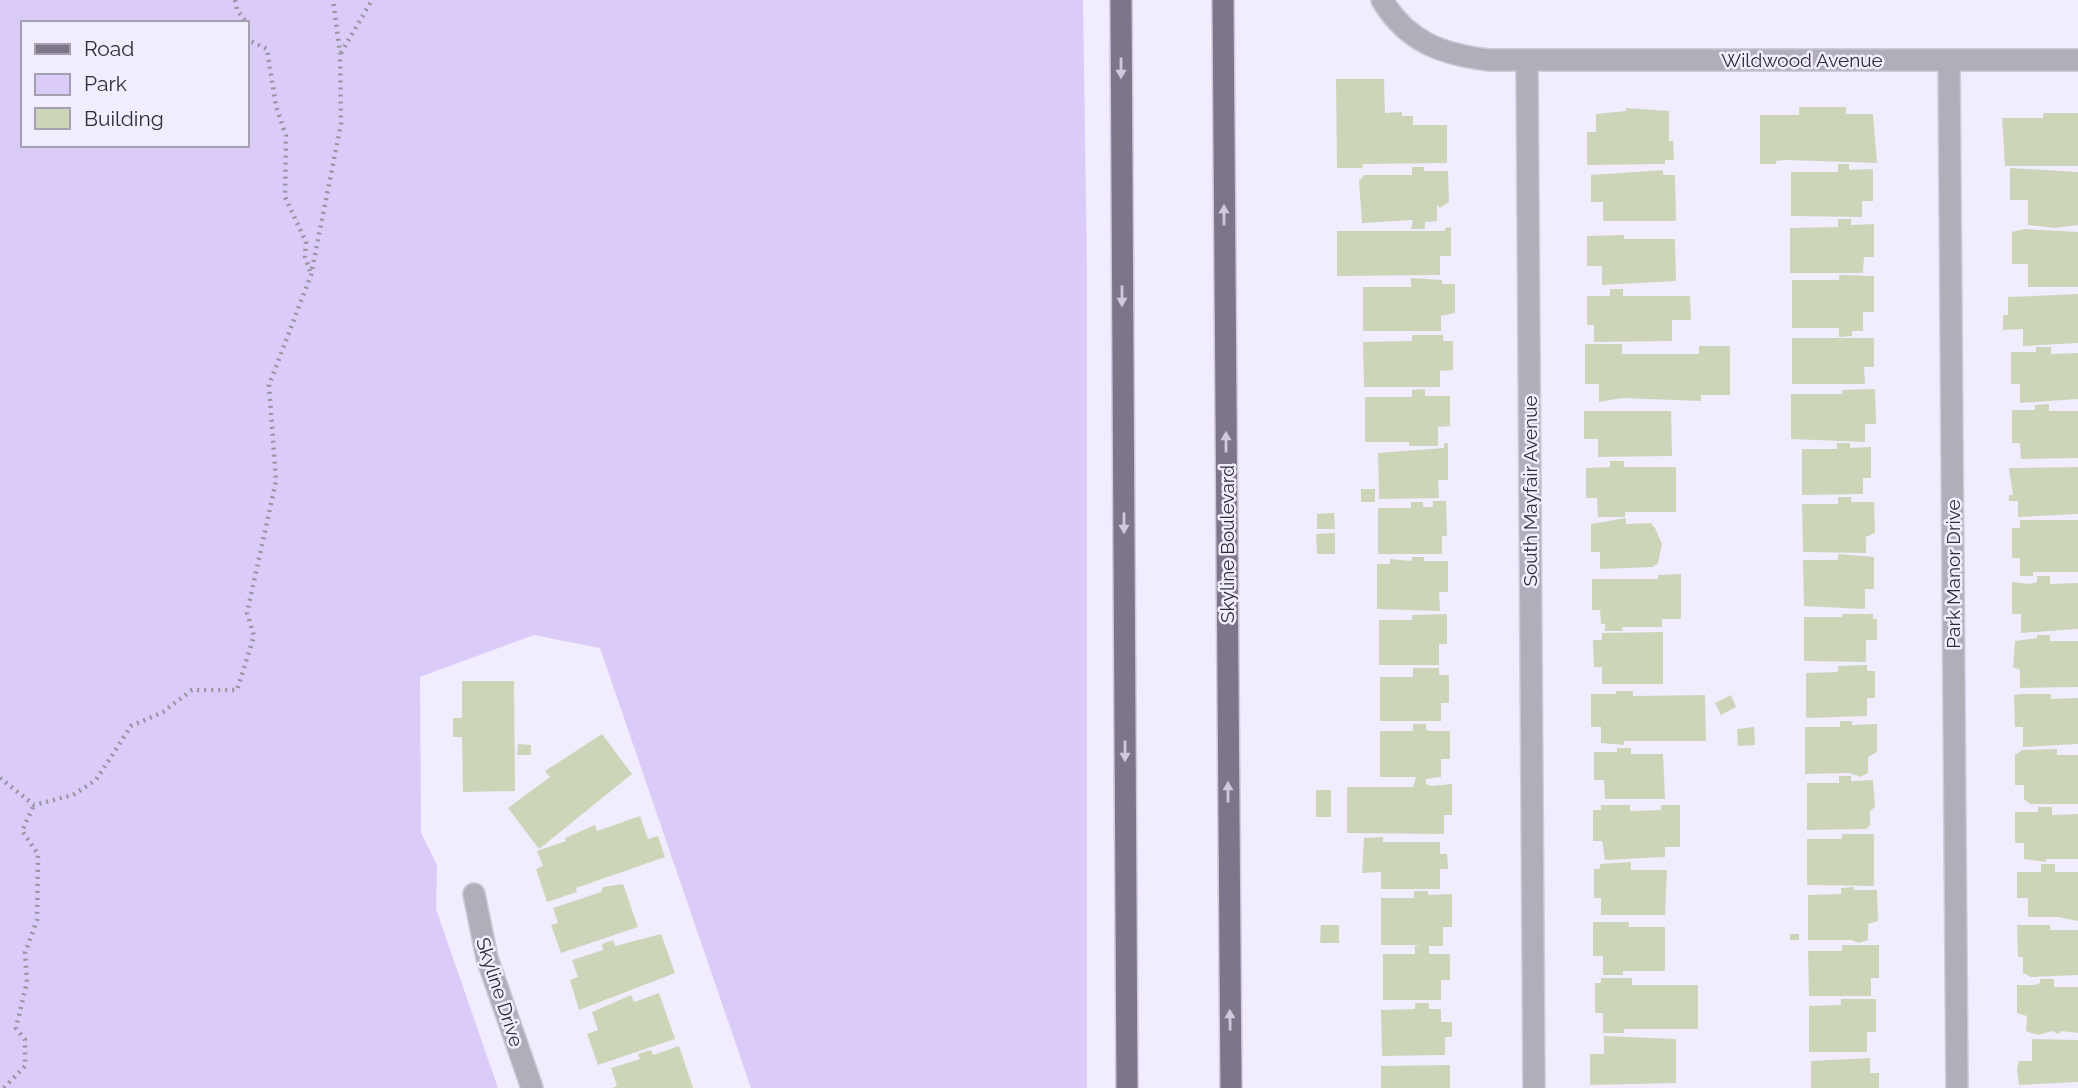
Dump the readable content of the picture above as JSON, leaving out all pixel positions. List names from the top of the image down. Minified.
{"streets":{"main road":["Skyline Boulevard"],"street":["Wildwood Avenue","South Mayfair Avenue","Park Manor Drive","Skyline Drive"]},"crossings":[["Wildwood Avenue","South Mayfair Avenue"],["Wildwood Avenue","Park Manor Drive"]],"legend":["Road","Park","Building"]}
